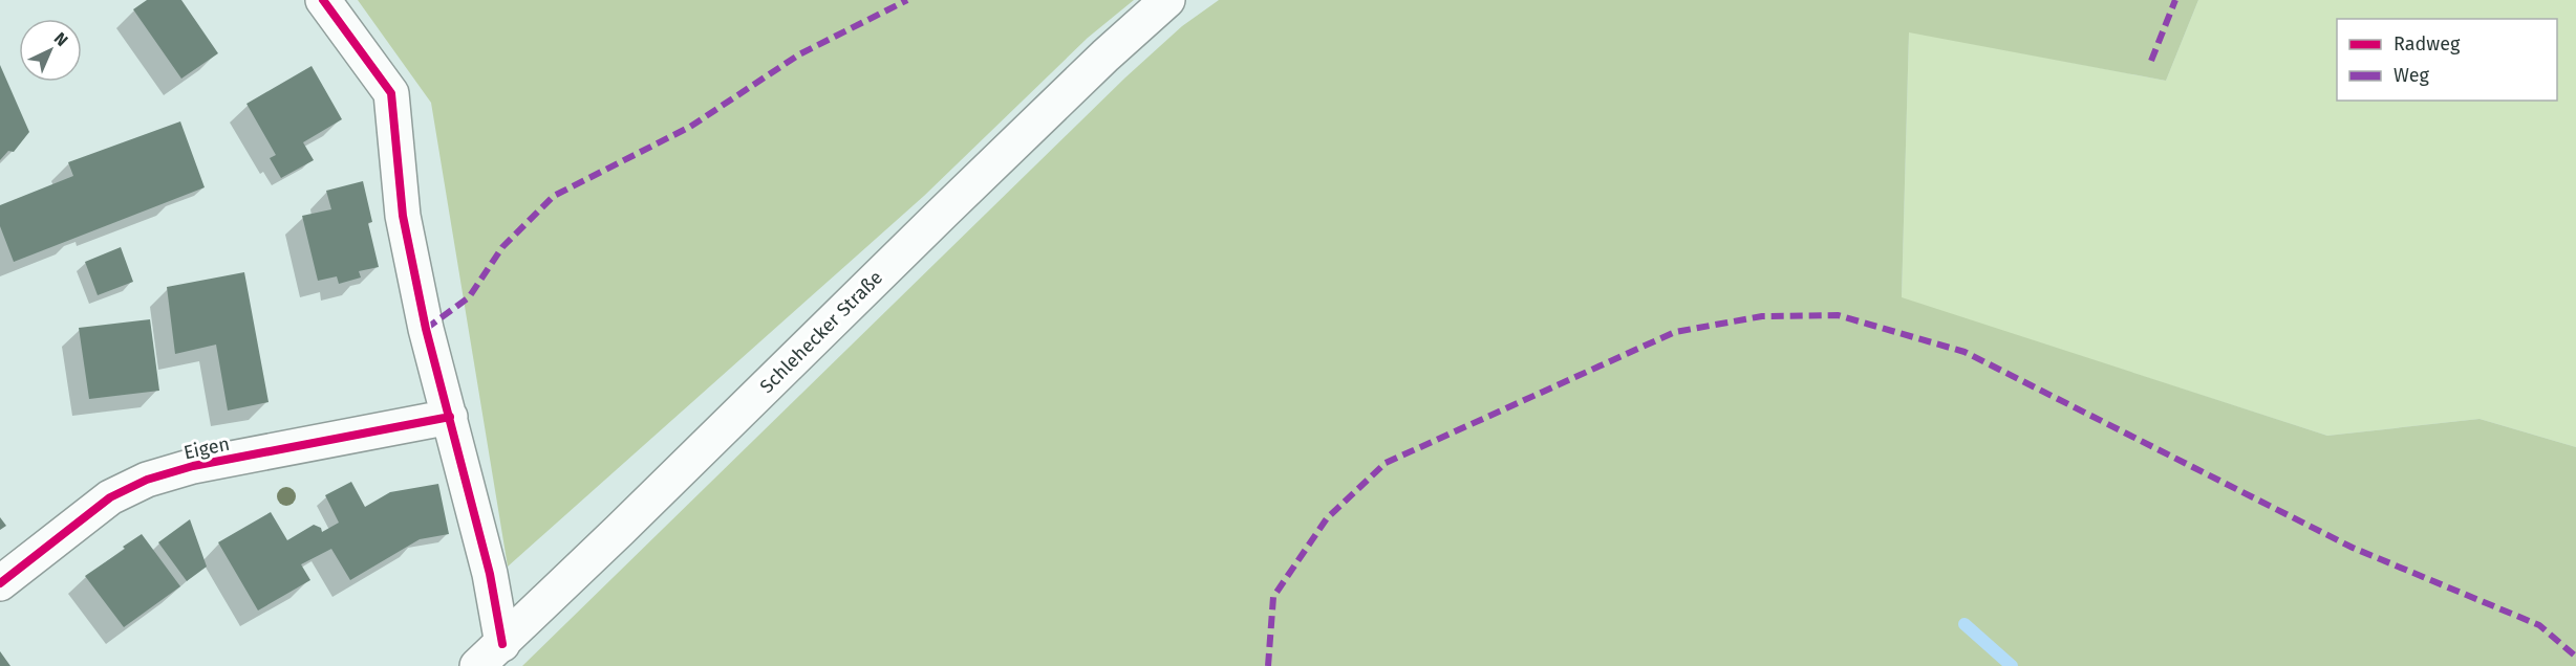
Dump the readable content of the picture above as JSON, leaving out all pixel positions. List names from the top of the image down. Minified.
{"streets":{"street":["Schlehecker Straße","Eigen"]},"legend":["Radweg","Weg"],"north":"top right"}
